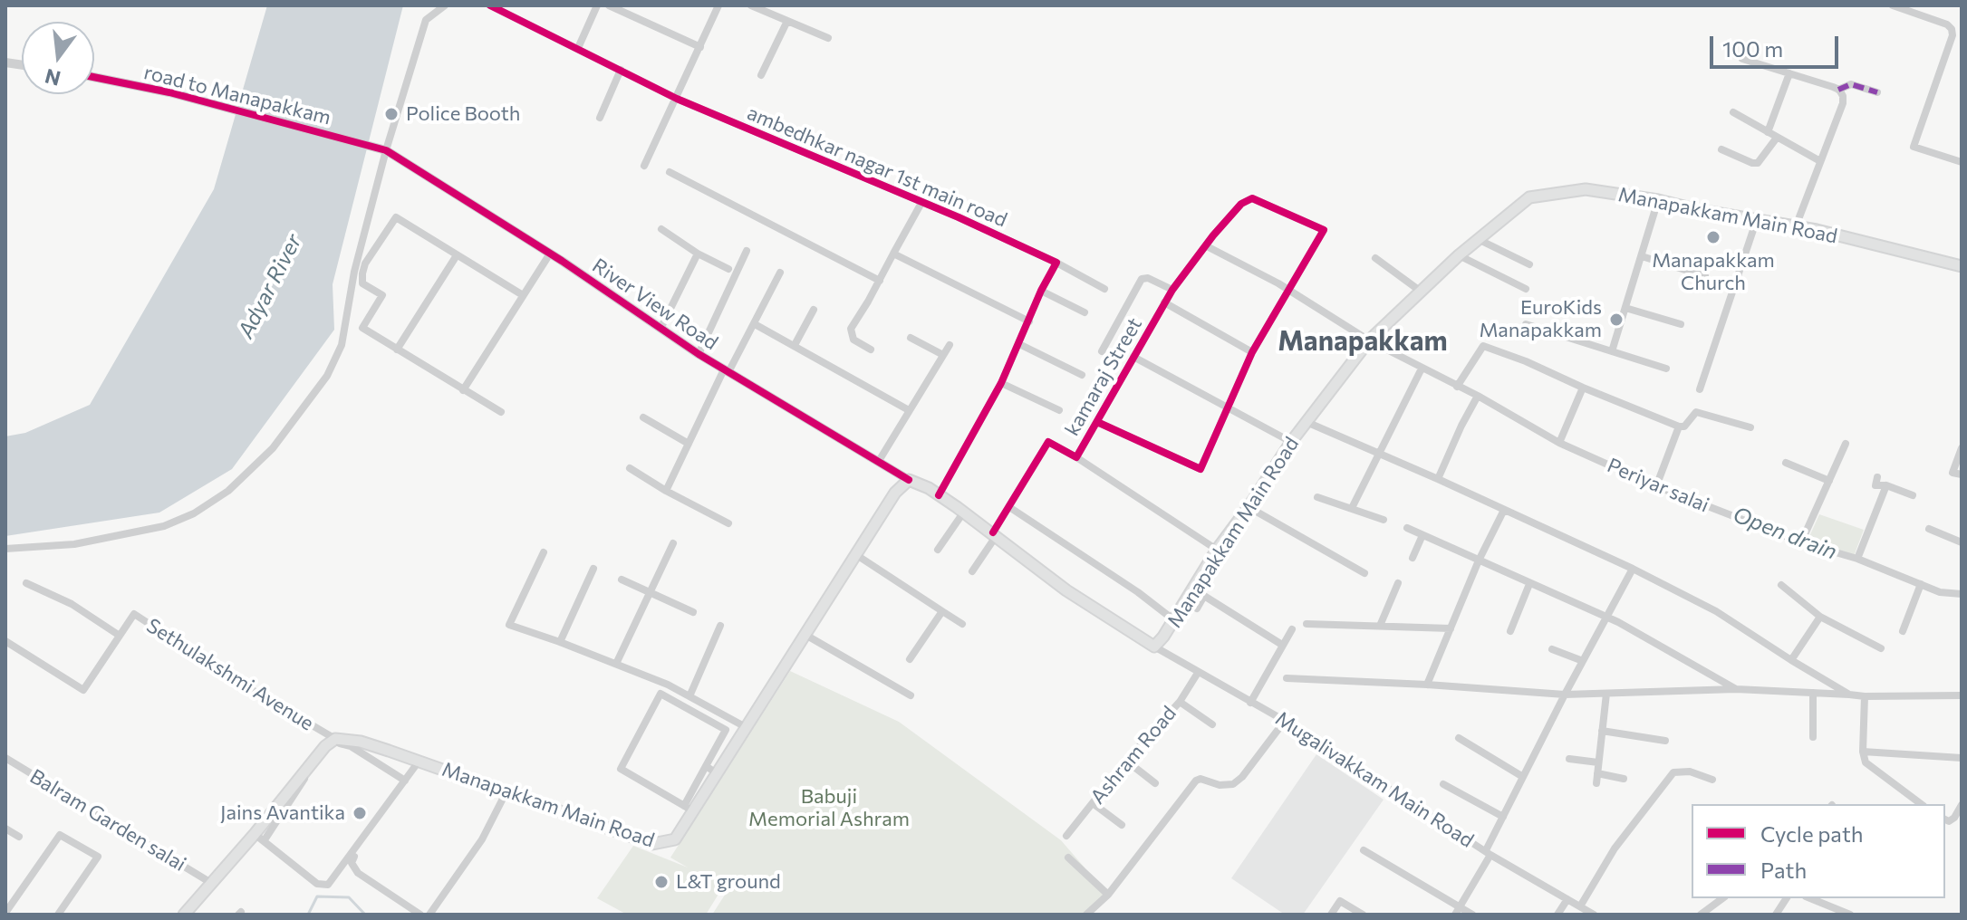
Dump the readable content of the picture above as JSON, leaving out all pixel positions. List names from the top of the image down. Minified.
{"streets":{"main road":["Manapakkam Main Road"],"street":["road to Manapakkam","ambedhkar nagar 1st main road","River View Road","kamaraj Street","Periyar salai","Sethulakshmi Avenue","Ashram Road","Mugalivakkam Main Road","Balram Garden salai"]},"crossings":[["road to Manapakkam","River View Road"],["Manapakkam Main Road","River View Road"],["Manapakkam Main Road","kamaraj Street"],["Manapakkam Main Road","Periyar salai"],["Manapakkam Main Road","Sethulakshmi Avenue"],["Manapakkam Main Road","Mugalivakkam Main Road"],["kamaraj Street","Periyar salai"],["Ashram Road","Mugalivakkam Main Road"]],"districts":["Manapakkam"],"water":["Adyar River","Open drain"],"parks":["Babuji Memorial Ashram"],"places":["Police Booth","Manapakkam Church","EuroKids Manapakkam","Jains Avantika","L&T ground"],"legend":["Cycle path","Path"],"scale_bar":"100 m","north":"bottom"}
